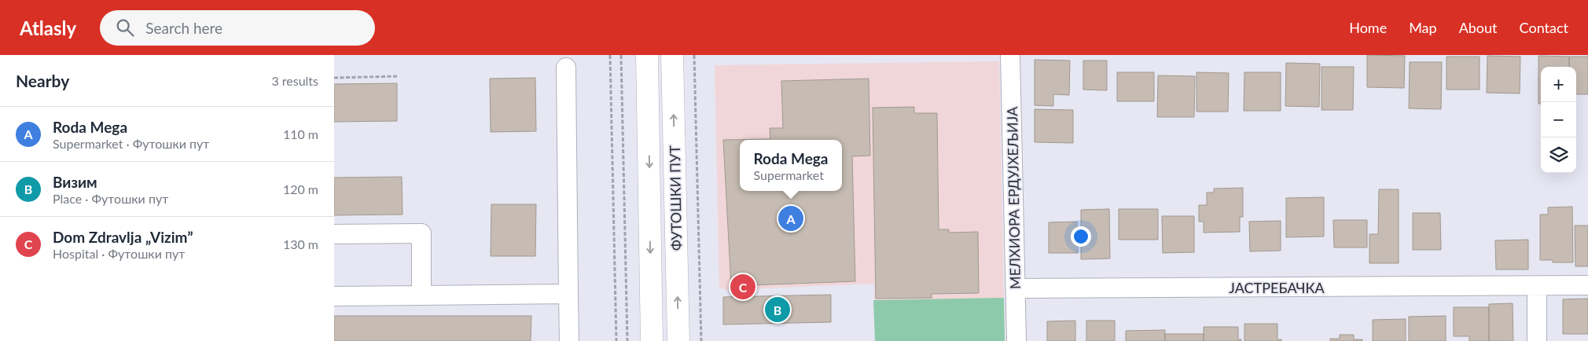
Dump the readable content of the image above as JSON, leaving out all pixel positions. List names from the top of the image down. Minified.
{"streets":{"main road":["ФУТОШКИ ПУТ"],"street":["МЕЛХИОРА ЕРДУЈХЕЉИЈА","ЈАСТРЕБАЧКА"]},"crossings":[["МЕЛХИОРА ЕРДУЈХЕЉИЈА","ЈАСТРЕБАЧКА"]],"page":{"header":"Atlasly","search":"Search here","nav":["Home","Map","About","Contact"],"heading":["Nearby","3 results"],"map_buttons":["+","−"],"list":[{"mark":"A","name":"Roda Mega","note":"Supermarket · Футошки пут","value":"110 m"},{"mark":"B","name":"Визим","note":"Place · Футошки пут","value":"120 m"},{"mark":"C","name":"Dom Zdravlja „Vizim”","note":"Hospital · Футошки пут","value":"130 m"}],"popup":["Roda Mega","Supermarket"],"pins":["A","C","B"]}}
